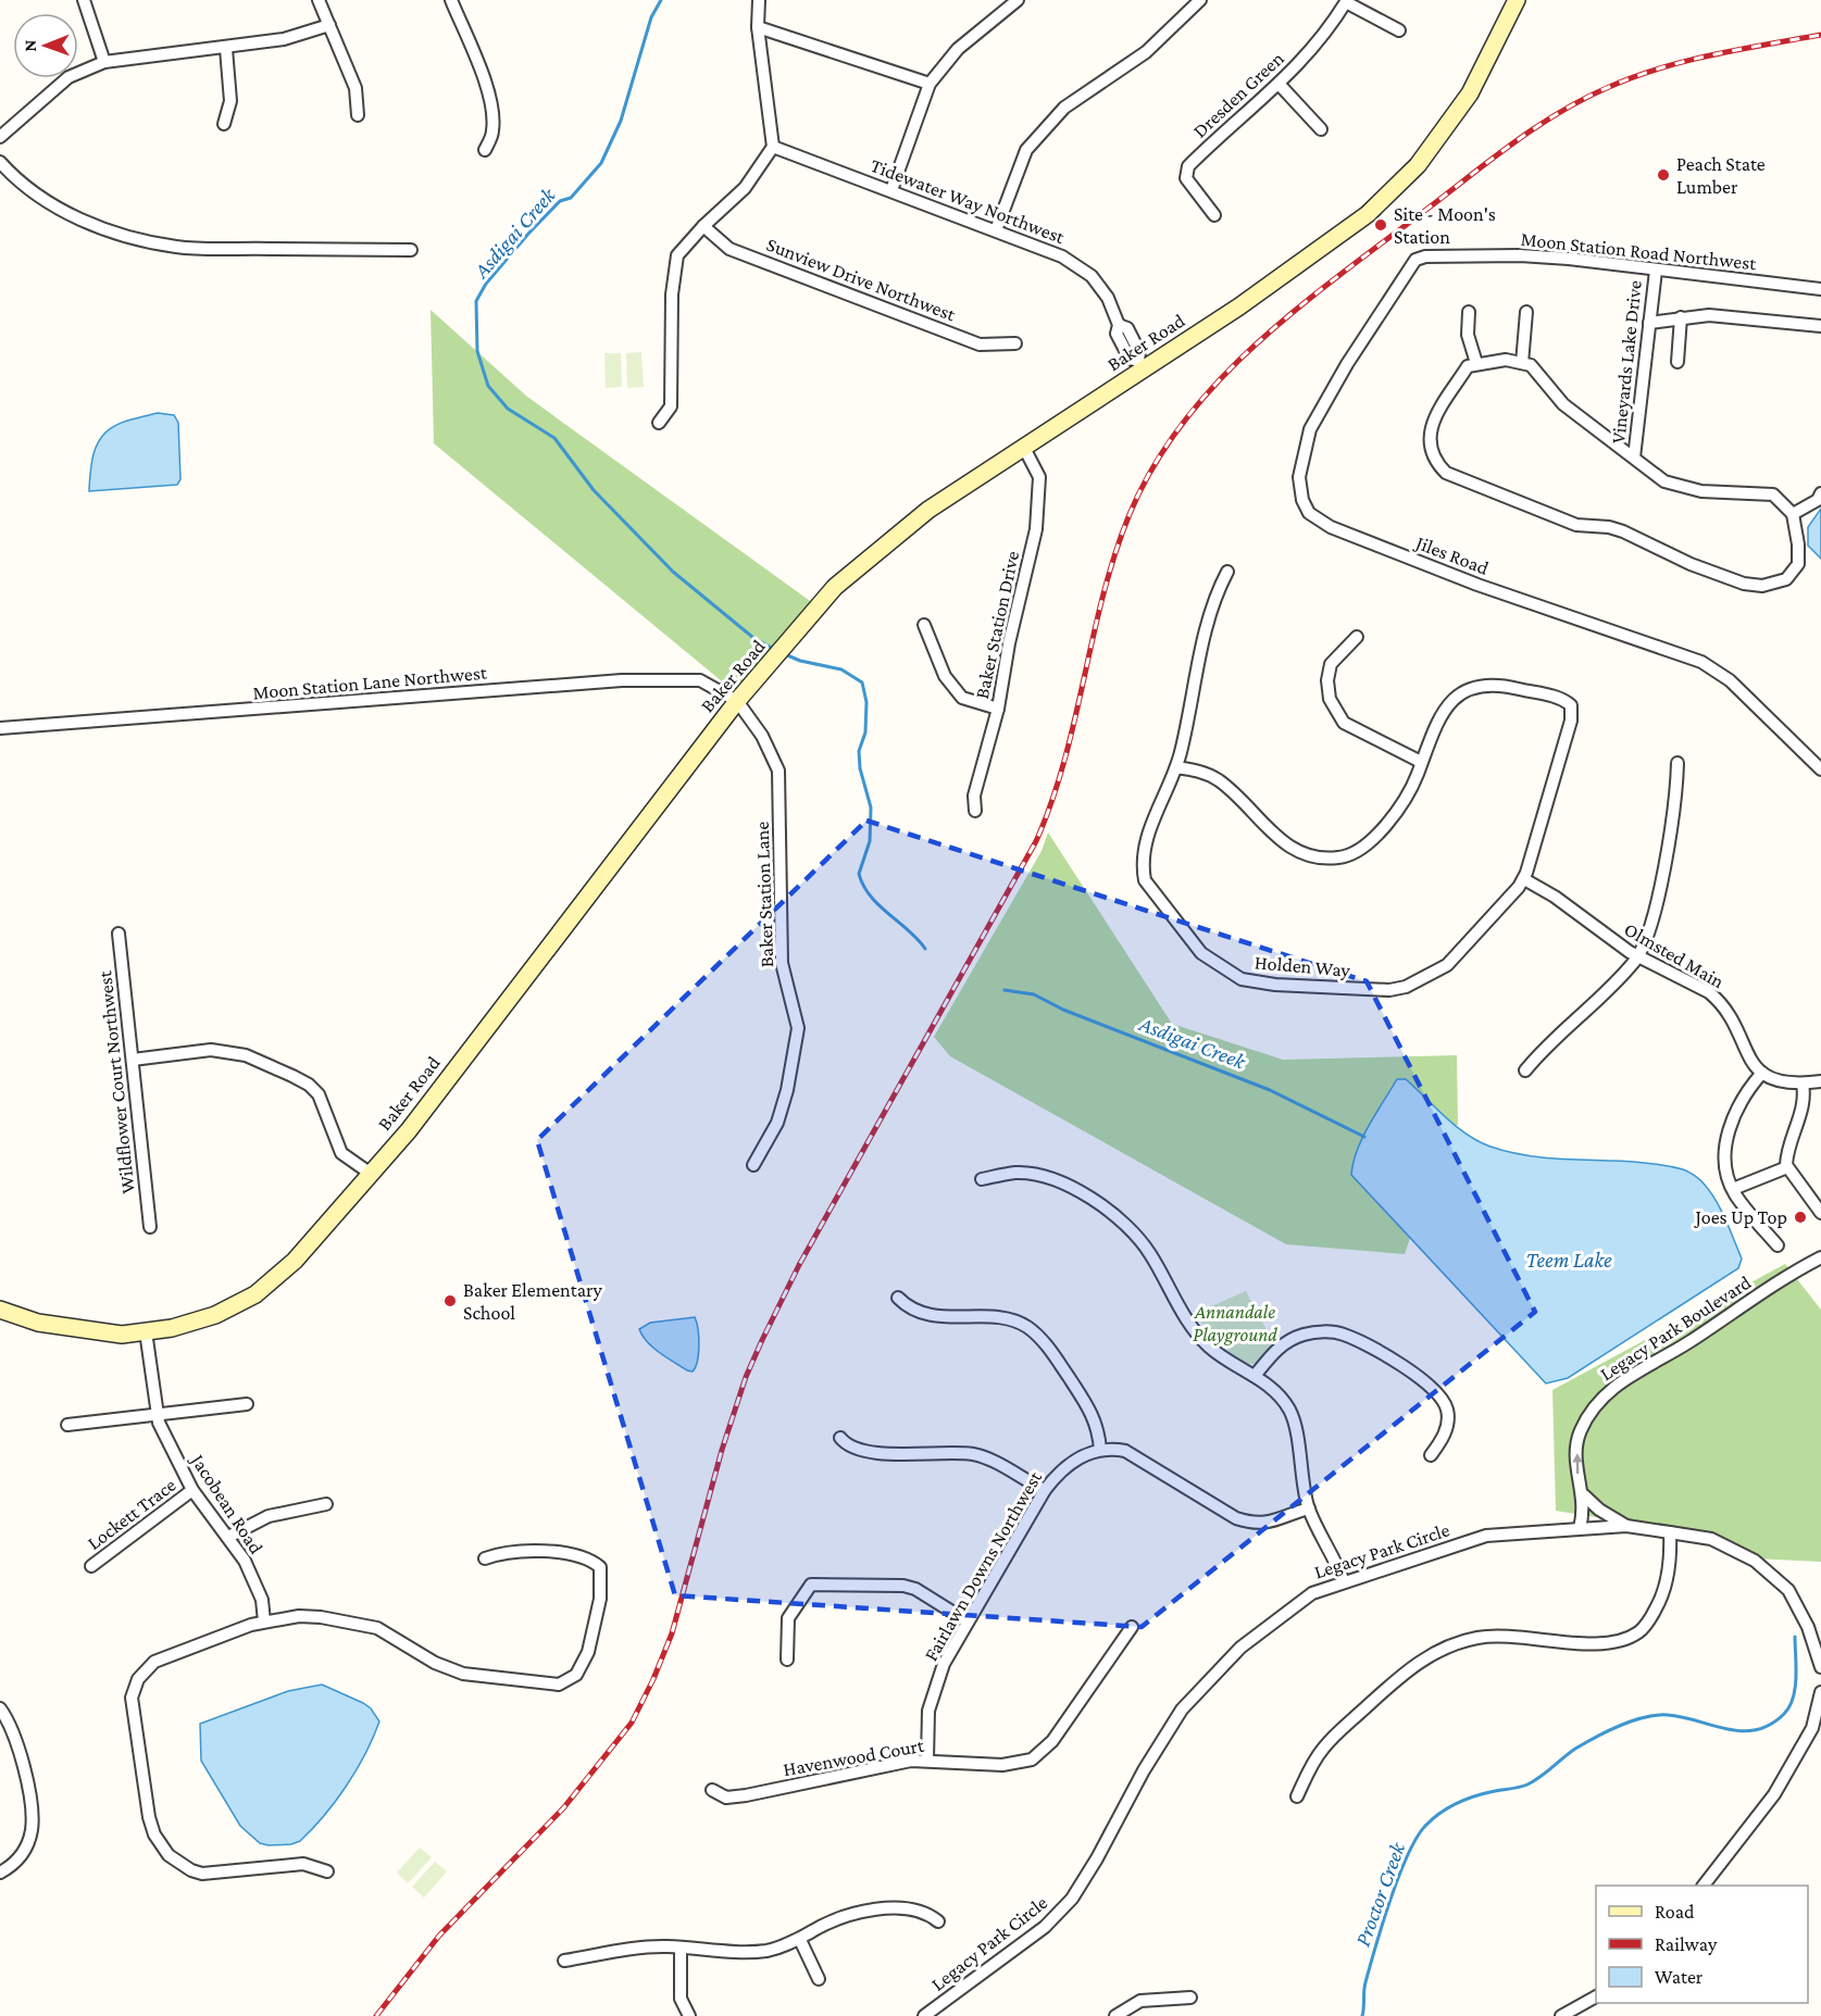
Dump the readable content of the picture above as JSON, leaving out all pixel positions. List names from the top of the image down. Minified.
{"streets":{"main road":["Baker Road"],"street":["Dresden Green","Tidewater Way Northwest","Moon Station Road Northwest","Sunview Drive Northwest","Vineyards Lake Drive","Jiles Road","Baker Station Drive","Moon Station Lane Northwest","Baker Station Lane","Olmsted Main","Holden Way","Wildflower Court Northwest","Legacy Park Boulevard","Jacobean Road","Lockett Trace","Legacy Park Circle","Fairlawn Downs Northwest","Havenwood Court"]},"crossings":[["Tidewater Way Northwest","Baker Road"],["Moon Station Road Northwest","Vineyards Lake Drive"],["Moon Station Road Northwest","Jiles Road"],["Baker Road","Baker Station Drive"],["Baker Road","Moon Station Lane Northwest"],["Baker Road","Baker Station Lane"],["Baker Road","Jacobean Road"],["Moon Station Lane Northwest","Baker Station Lane"],["Olmsted Main","Holden Way"],["Legacy Park Boulevard","Legacy Park Circle"],["Jacobean Road","Lockett Trace"],["Fairlawn Downs Northwest","Havenwood Court"]],"one_way":["Legacy Park Boulevard"],"water":["Asdigai Creek","Teem Lake","Proctor Creek"],"parks":["Annandale Playground"],"places":["Peach State Lumber","Site - Moon's Station","Joes Up Top","Baker Elementary School"],"legend":["Road","Railway","Water"],"north":"left"}
